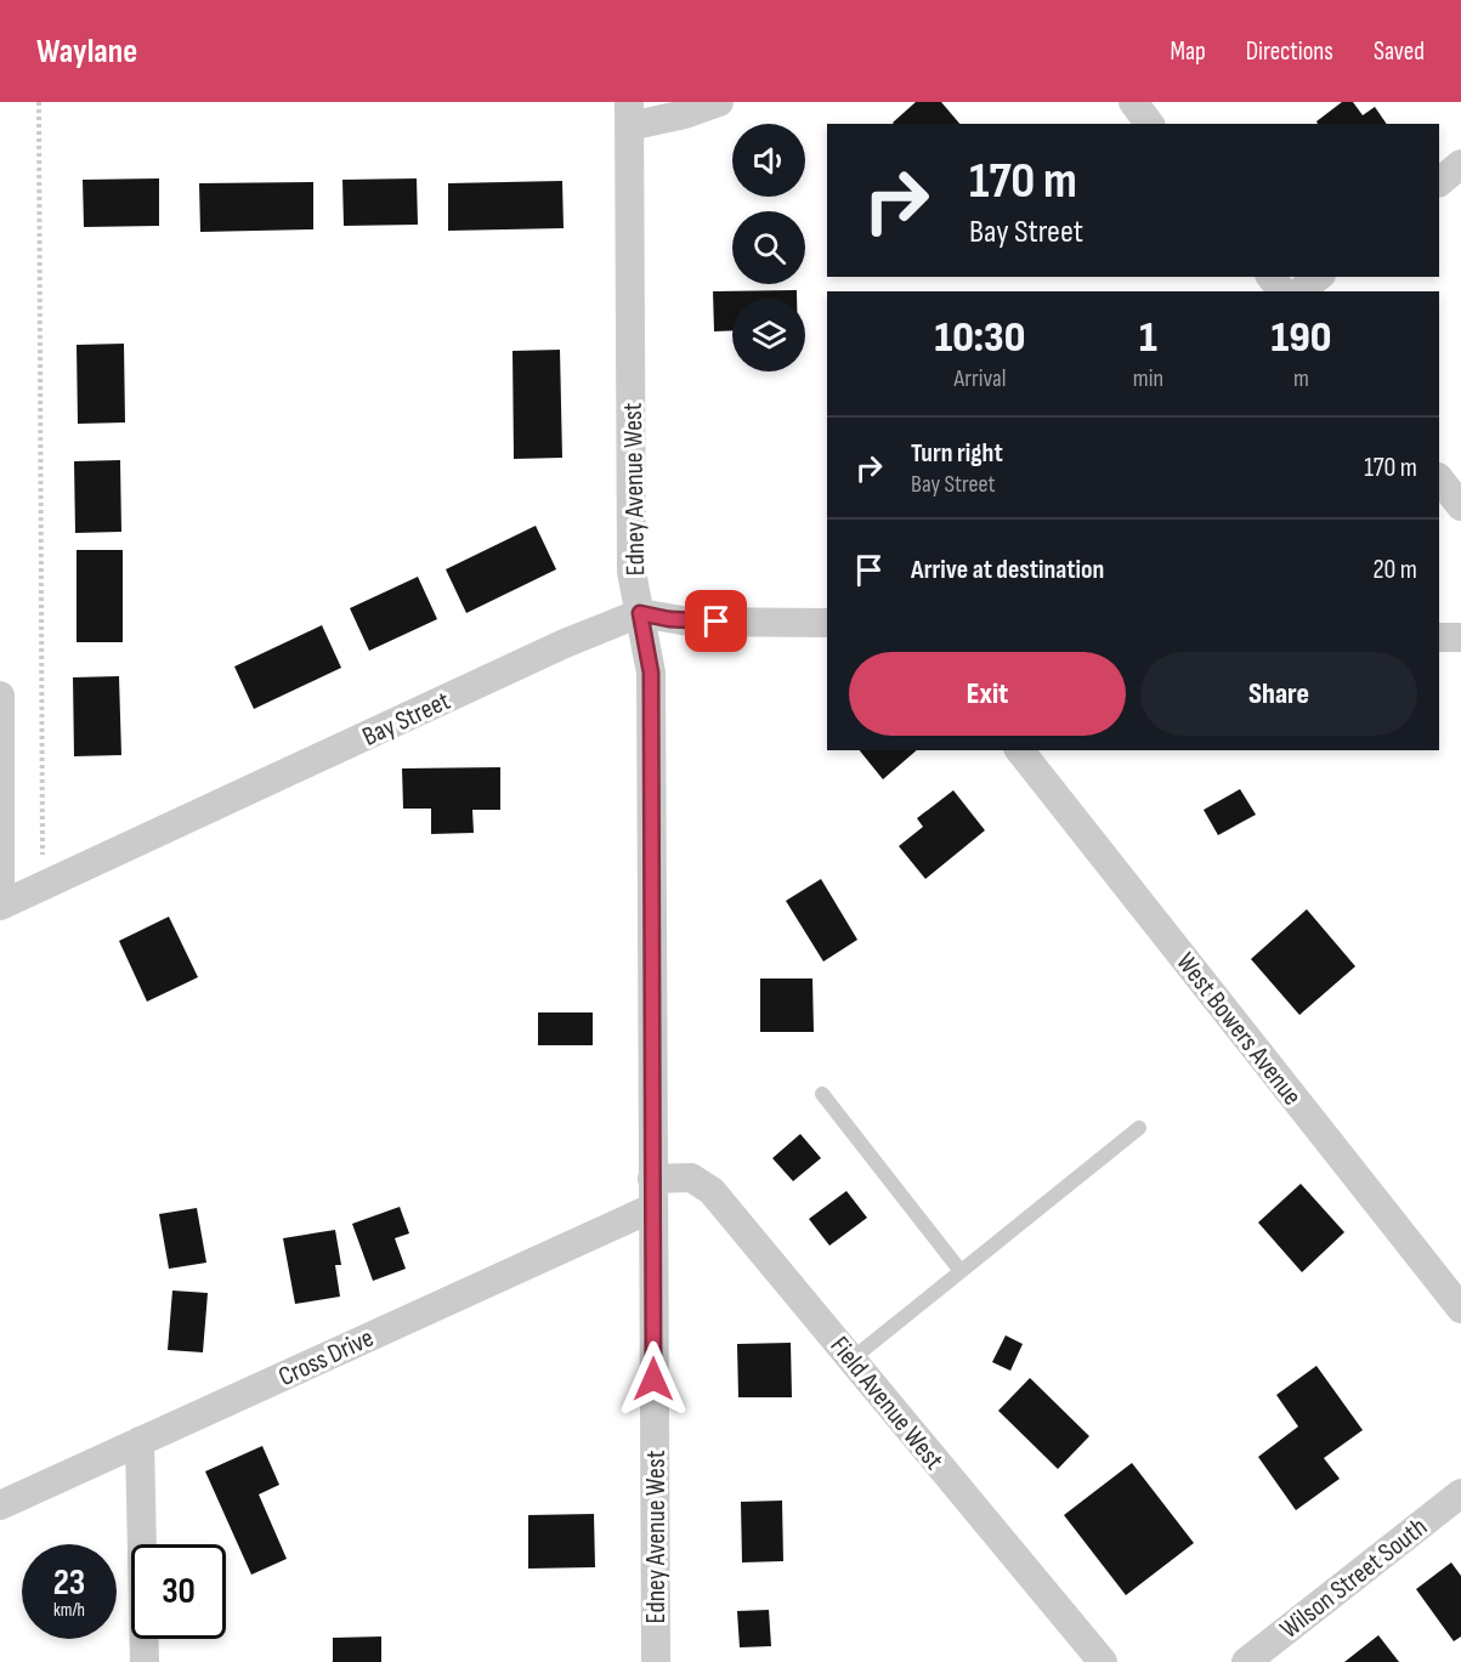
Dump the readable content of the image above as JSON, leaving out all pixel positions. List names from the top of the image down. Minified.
{"streets":{"street":["Edney Avenue West","Bay Street","West Bowers Avenue","Cross Drive","Field Avenue West","Wilson Street South"]},"crossings":[["Edney Avenue West","Bay Street"],["Edney Avenue West","Cross Drive"],["Edney Avenue West","Field Avenue West"]],"page":{"header":"Waylane","nav":["Map","Directions","Saved"],"turn":["170 m","Bay Street"],"eta":["10:30","Arrival","1","min","190","m"],"list":[{"name":"Turn right","note":"Bay Street","value":"170 m"},{"name":"Arrive at destination","value":"20 m"}],"buttons":["Exit","Share"],"speed":"23 km/h","limit":"30"}}
